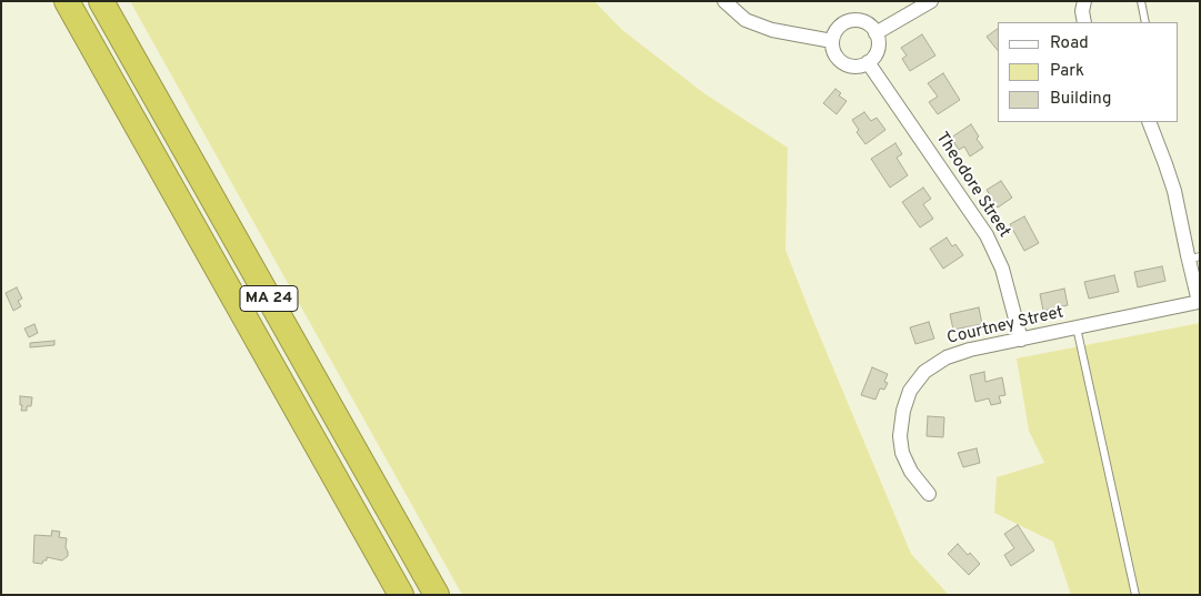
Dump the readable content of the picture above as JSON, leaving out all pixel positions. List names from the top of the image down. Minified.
{"streets":{"highway":["MA 24"],"street":["Theodore Street","Courtney Street"]},"crossings":[["Theodore Street","Courtney Street"]],"legend":["Road","Park","Building"]}
